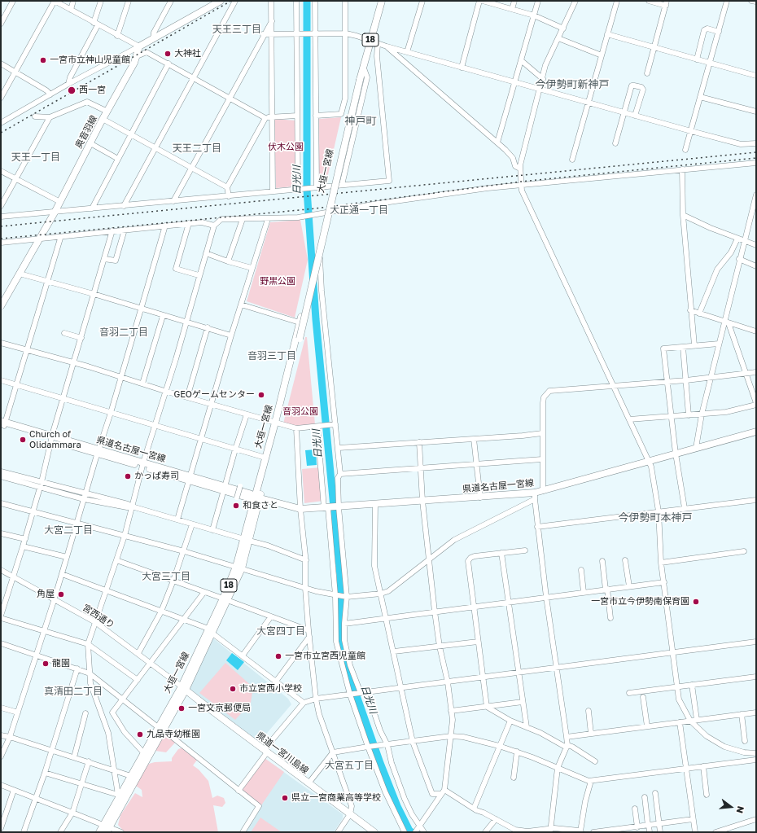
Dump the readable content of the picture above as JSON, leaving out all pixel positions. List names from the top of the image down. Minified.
{"streets":{"main road":["18","奥音羽線","大垣一宮線","県道名古屋一宮線","県道一宮川島線"],"street":["宮西通り"]},"crossings":[["大垣一宮線","県道名古屋一宮線"],["大垣一宮線","宮西通り"],["大垣一宮線","県道一宮川島線"],["宮西通り","県道一宮川島線"]],"districts":["天王三丁目","今伊勢町新神戸","神戸町","天王二丁目","天王一丁目","大正通一丁目","音羽二丁目","音羽三丁目","今伊勢町本神戸","大宮二丁目","大宮三丁目","大宮四丁目","真清田二丁目","大宮五丁目"],"water":["日光川"],"parks":["伏木公園","野黒公園","音羽公園"],"places":["大神社","一宮市立神山児童館","西一宮","GEOゲームセンター","Church of Olidammara","かっぱ寿司","和食さと","角屋","一宮市立今伊勢南保育園","一宮市立宮西児童館","龍園","市立宮西小学校","一宮文京郵便局","九品寺幼稚園","県立一宮商業高等学校"],"north":"right"}
